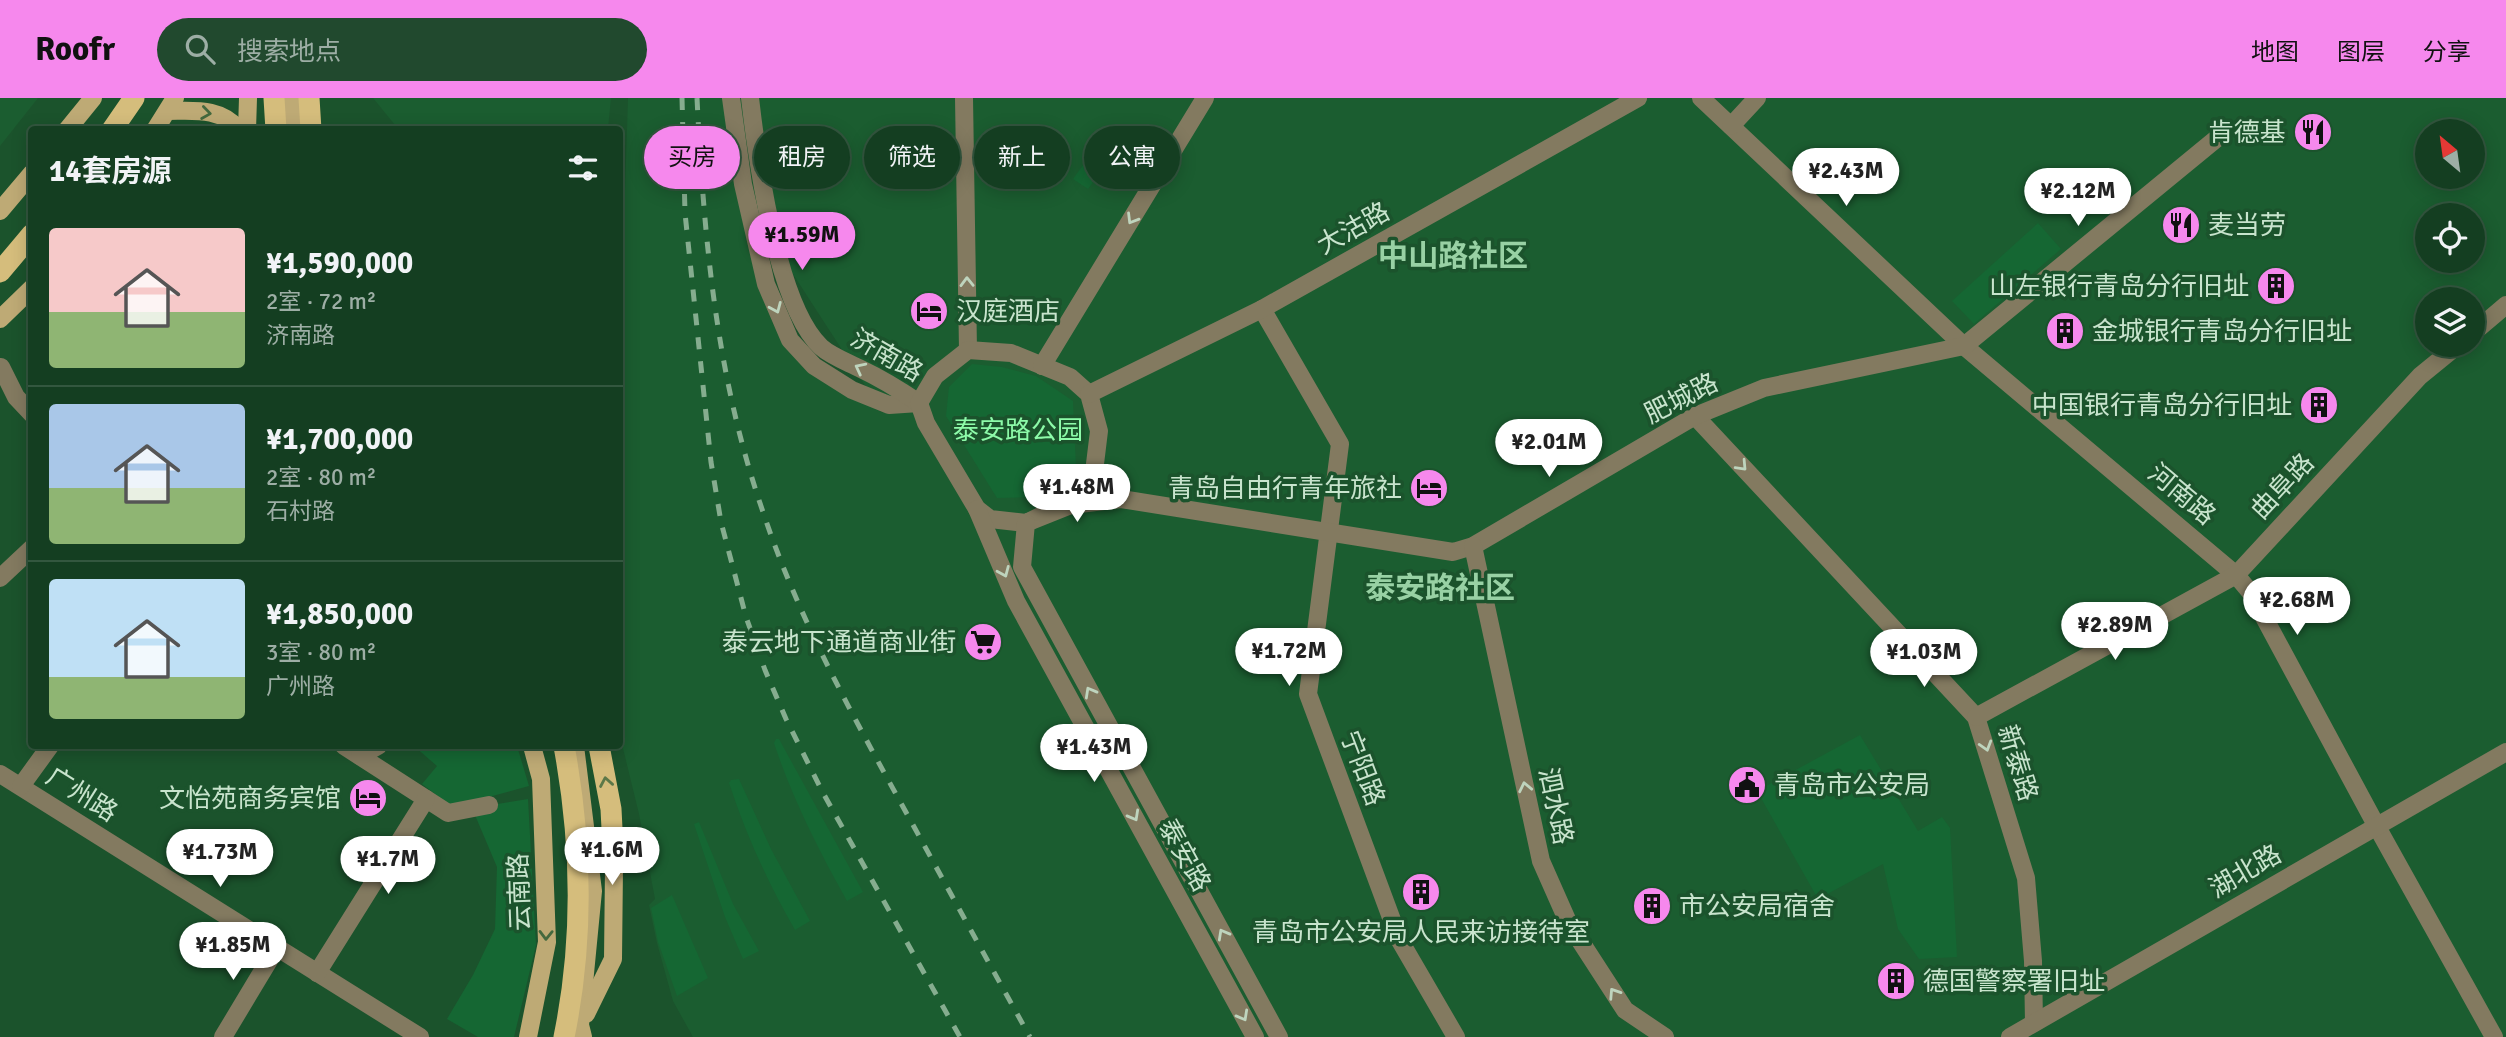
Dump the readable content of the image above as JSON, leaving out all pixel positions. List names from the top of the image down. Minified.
{"streets":{"main road":["云南路"],"street":["大沽路","济南路","肥城路","曲阜路","河南路","新泰路","宁阳路","广州路","泗水路","泰安路","湖北路"]},"crossings":[["大沽路","济南路"],["大沽路","肥城路"],["大沽路","宁阳路"],["大沽路","泰安路"],["济南路","肥城路"],["济南路","泰安路"],["肥城路","河南路"],["肥城路","新泰路"],["肥城路","宁阳路"],["肥城路","泗水路"],["肥城路","泰安路"],["曲阜路","河南路"],["曲阜路","新泰路"],["河南路","湖北路"],["新泰路","湖北路"]],"one_way":["新泰路","泗水路"],"districts":["中山路社区","泰安路社区"],"parks":["泰安路公园"],"places":{"restaurant":["肯德基","麦当劳"],"building":["山左银行青岛分行旧址","金城银行青岛分行旧址","中国银行青岛分行旧址","青岛市公安局人民来访接待室","市公安局宿舍","德国警察署旧址"],"hotel":["汉庭酒店","青岛自由行青年旅社","文怡苑商务宾馆"],"supermarket":["泰云地下通道商业街"],"public building":["青岛市公安局"]},"north":"top left","page":{"header":"Roofr","search":"搜索地点","nav":["地图","图层","分享"],"chip":["买房","租房","筛选","新上","公寓"],"heading":"14套房源","price":["¥2.43M","¥2.12M","¥1.59M","¥2.01M","¥1.48M","¥2.68M","¥2.89M","¥1.72M","¥1.03M","¥1.43M","¥1.6M","¥1.73M","¥1.7M","¥1.85M"],"list":[{"name":"¥1,590,000","note":"2室 · 72 m² · 济南路"},{"name":"¥1,700,000","note":"2室 · 80 m² · 石村路"},{"name":"¥1,850,000","note":"3室 · 80 m² · 广州路"}]}}
